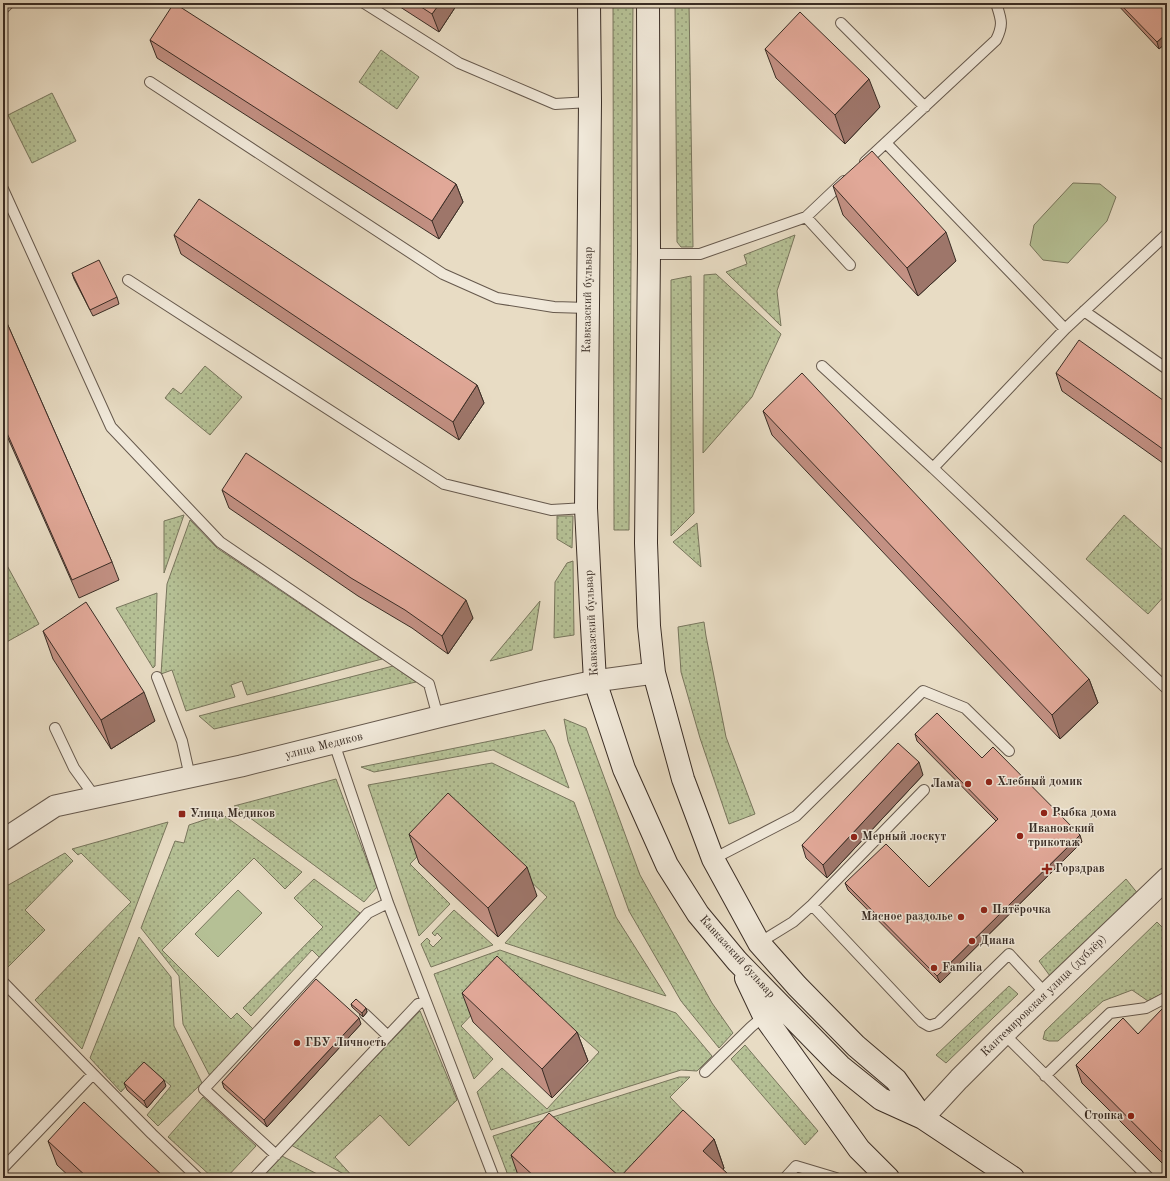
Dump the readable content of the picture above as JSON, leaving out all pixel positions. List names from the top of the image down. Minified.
{"streets":{"main road":["Кавказский бульвар"],"street":["улица Медиков","Кантемировская улица (дублёр)"]},"crossings":[["Кавказский бульвар","улица Медиков"],["Кавказский бульвар","Кантемировская улица (дублёр)"]],"places":{"other":["Хлебный домик","Лама","Рыбка дома","Ивановский трикотаж","Мерный лоскут","Пятёрочка","Мясное раздолье","Диана","Familia","ГБУ Личность","Стопка"],"transit":["Улица Медиков"],"health":["Горздрав"]}}
